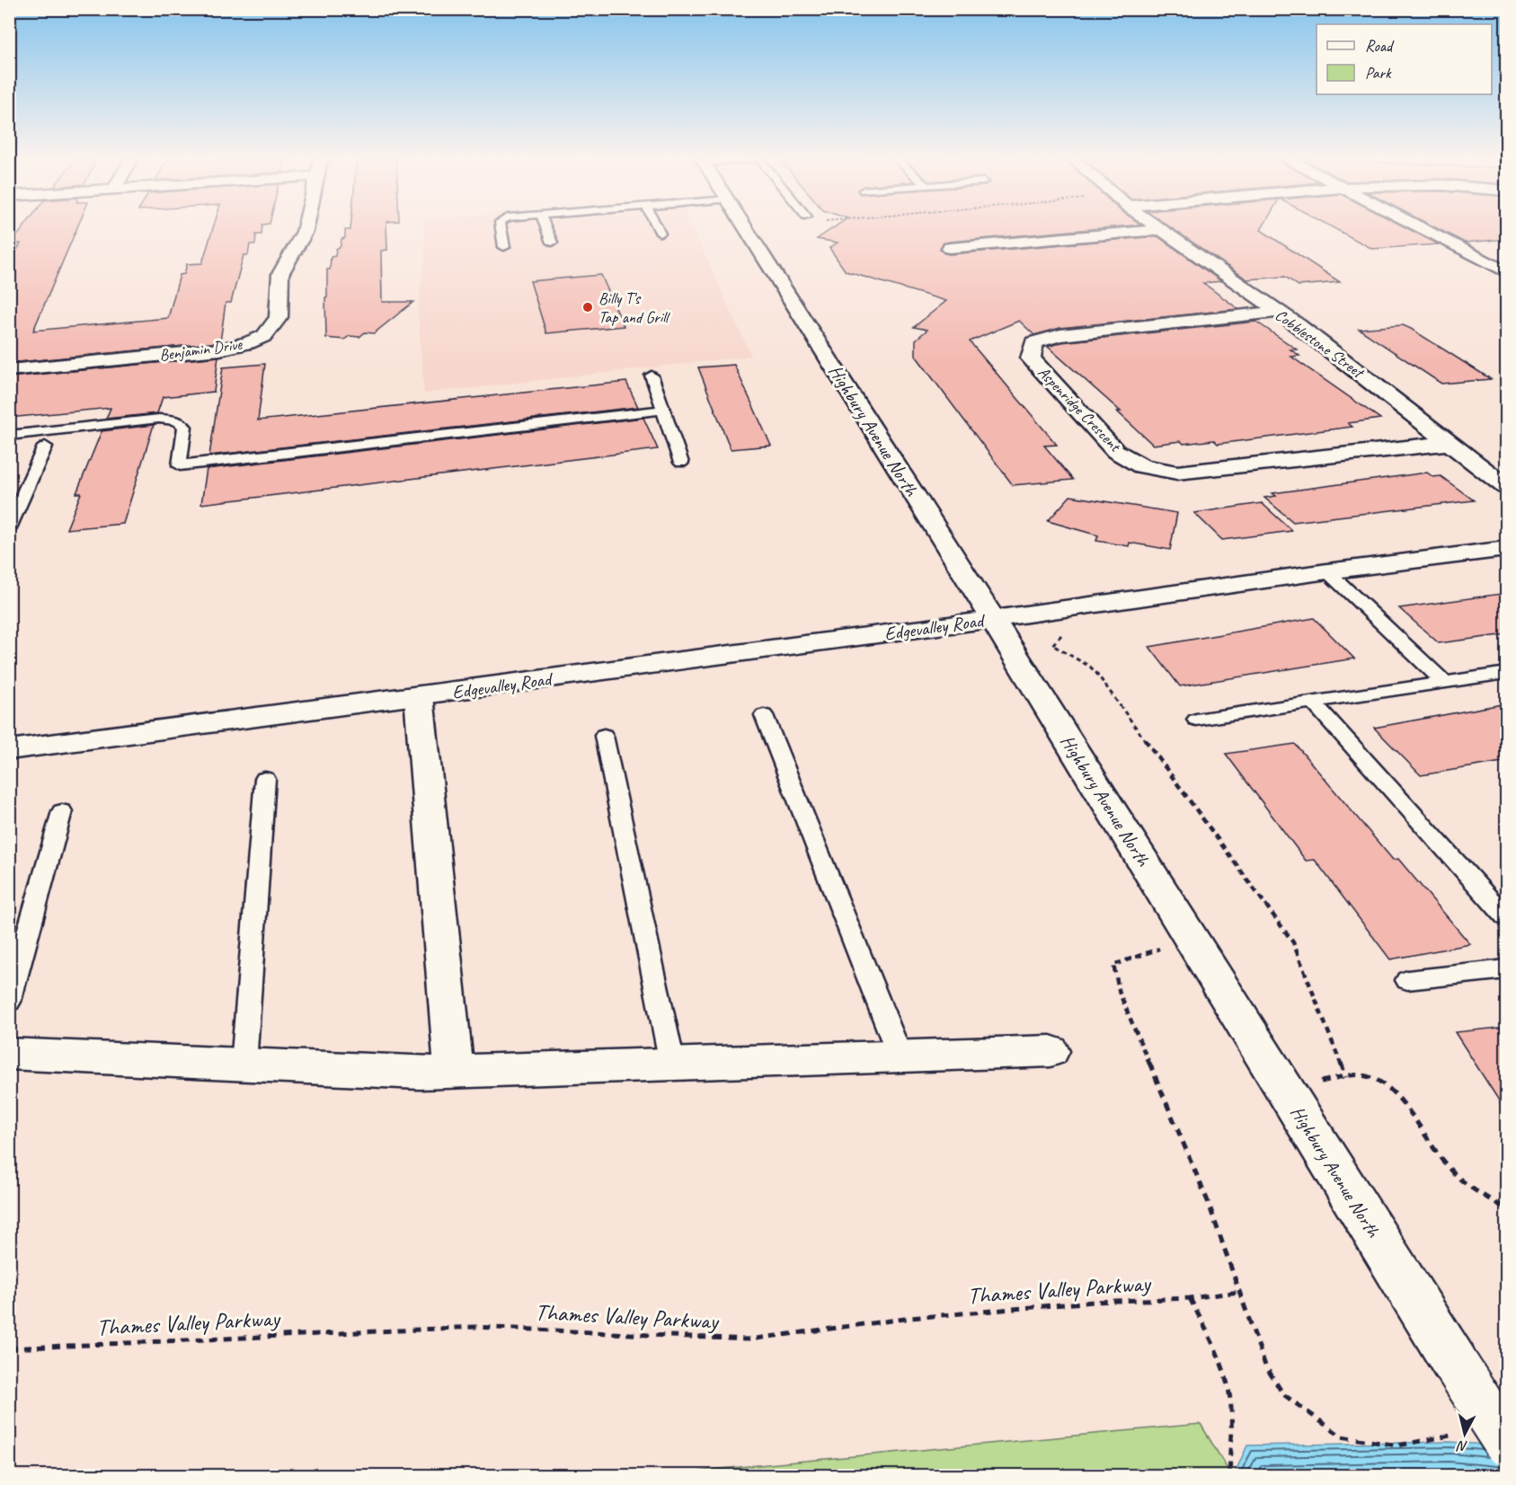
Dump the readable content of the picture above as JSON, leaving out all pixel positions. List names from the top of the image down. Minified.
{"streets":{"street":["Cobblestone Street","Benjamin Drive","Aspenridge Crescent","Highbury Avenue North","Edgevalley Road"],"path":["Thames Valley Parkway"]},"crossings":[["Cobblestone Street","Aspenridge Crescent"],["Highbury Avenue North","Edgevalley Road"]],"places":["Billy T's Tap and Grill"],"legend":["Road","Park"],"north":"bottom"}
